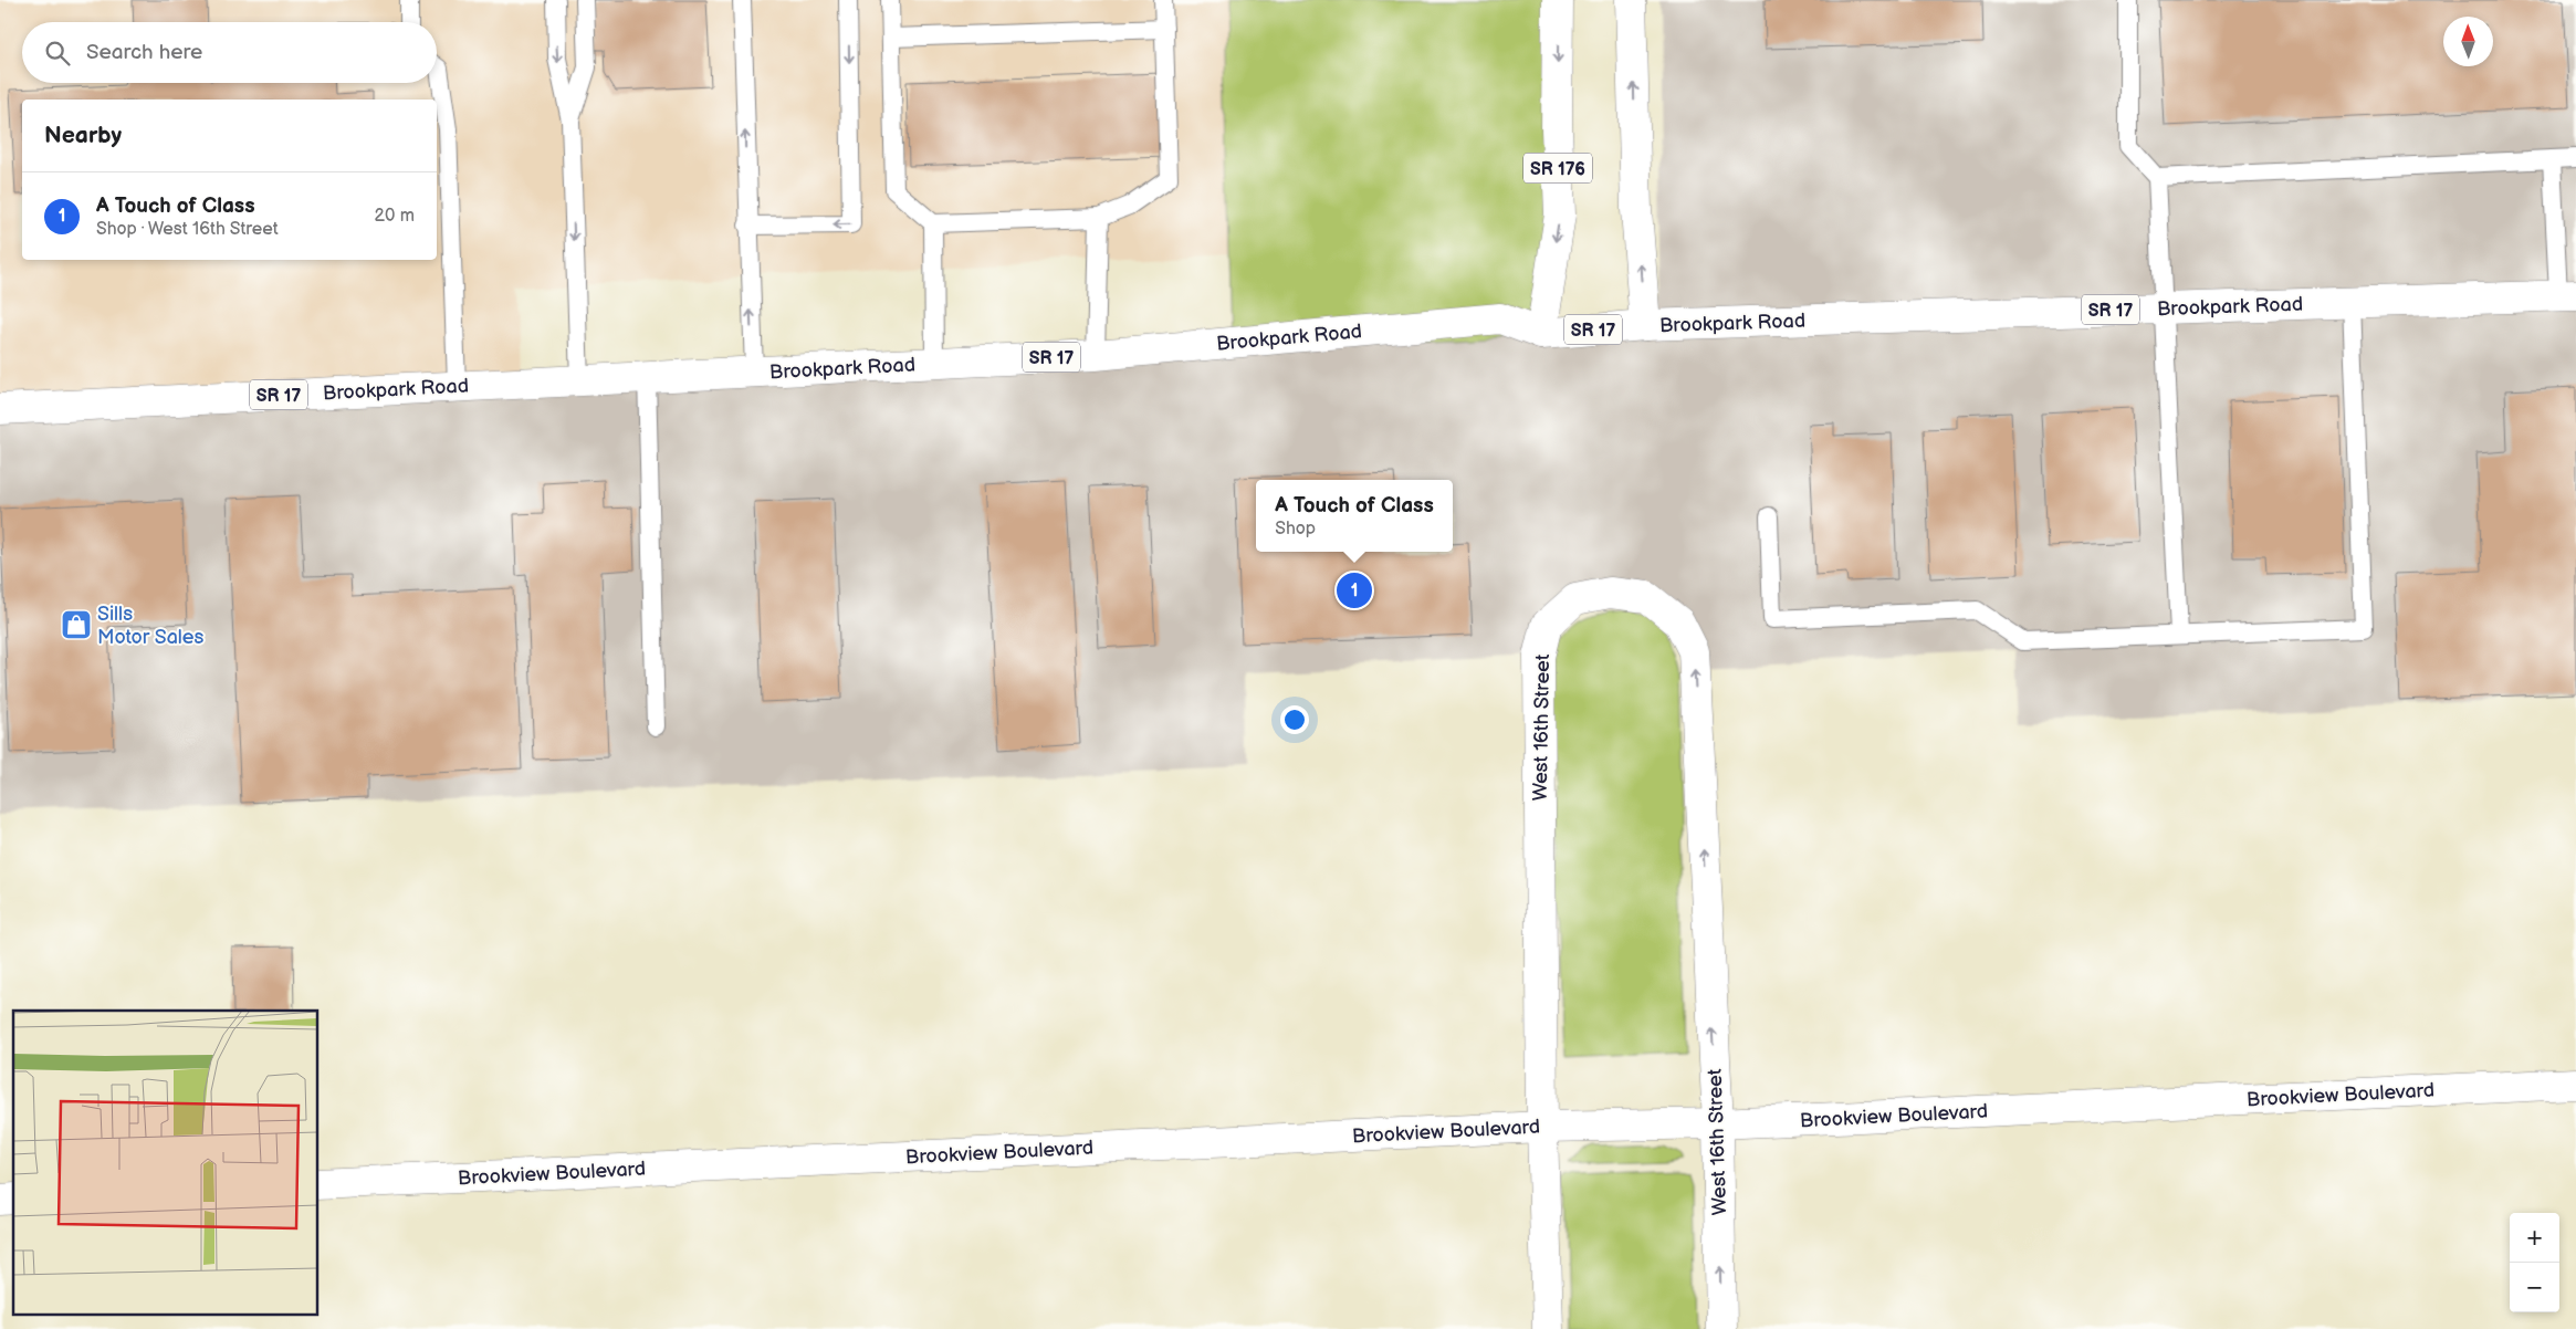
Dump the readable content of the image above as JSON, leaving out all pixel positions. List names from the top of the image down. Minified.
{"streets":{"main road":["SR 176","Brookpark Road","SR 17","West 16th Street","Brookview Boulevard"]},"crossings":[["SR 176","Brookpark Road"],["West 16th Street","Brookview Boulevard"]],"places":{"shop":["Sills Motor Sales"]},"north":"top","page":{"search":"Search here","heading":"Nearby","list":[{"mark":"1","name":"A Touch of Class","note":"Shop · West 16th Street","value":"20 m"}],"popup":["A Touch of Class","Shop"],"pins":"1","map_buttons":["+","−"]}}
